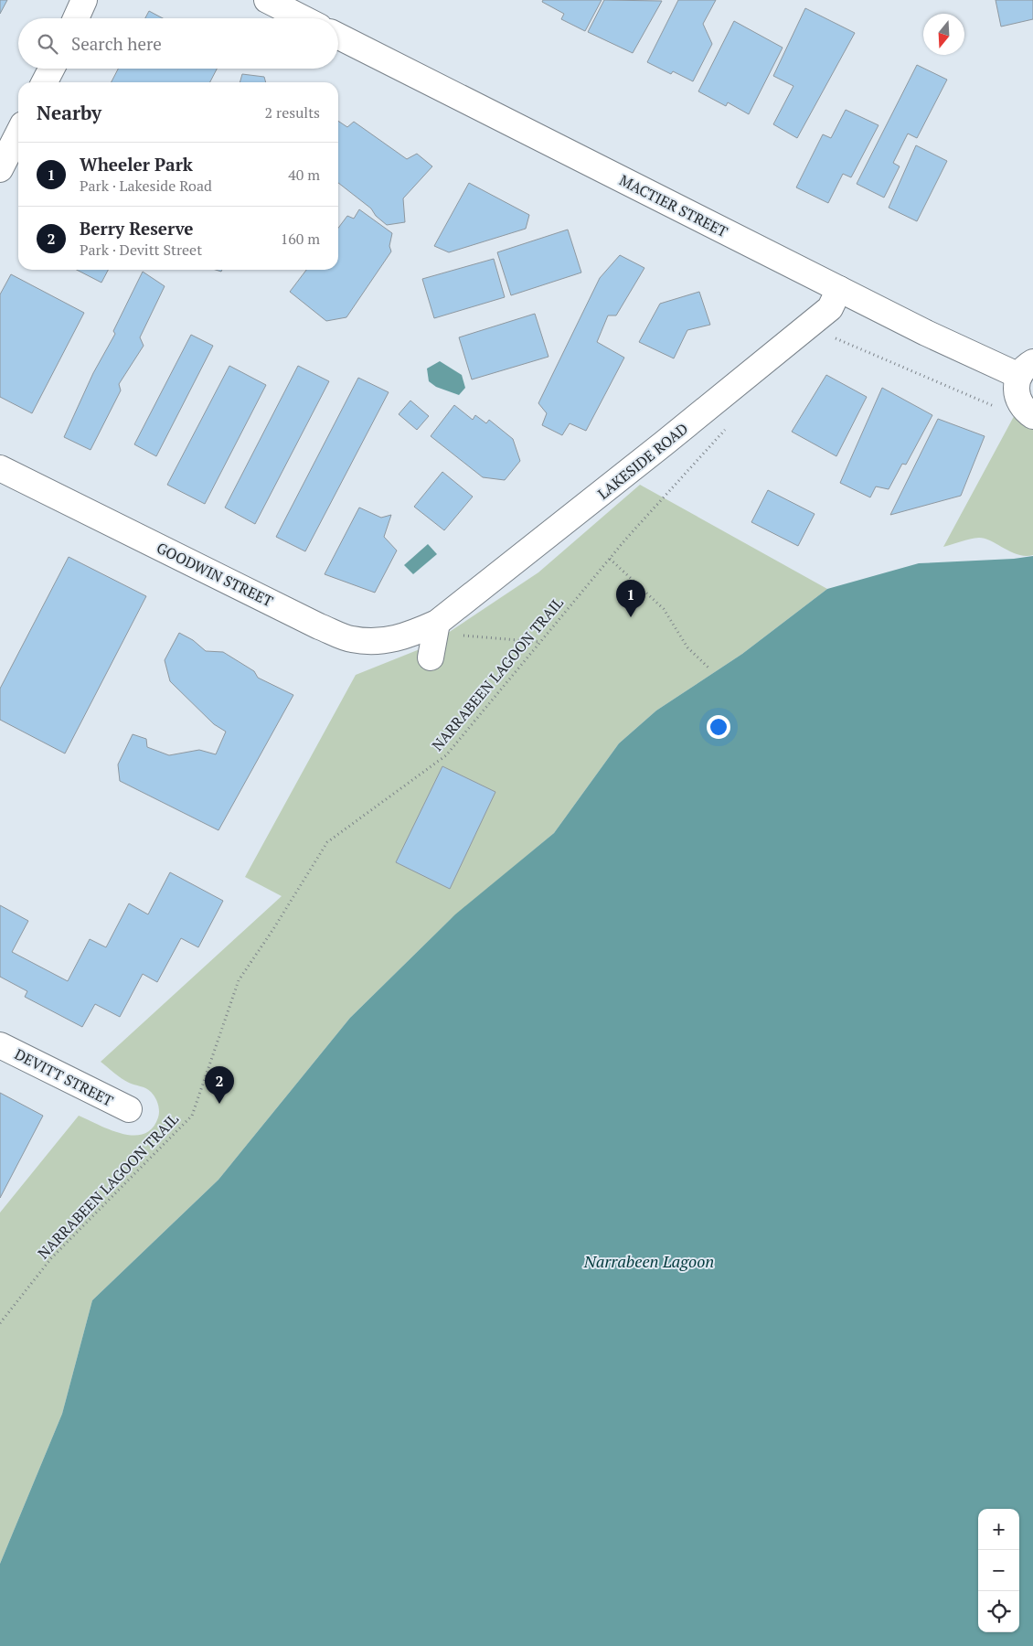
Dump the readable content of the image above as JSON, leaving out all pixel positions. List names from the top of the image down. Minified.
{"streets":{"street":["MACTIER STREET","LAKESIDE ROAD","GOODWIN STREET","DEVITT STREET"],"path":["NARRABEEN LAGOON TRAIL"]},"crossings":[["MACTIER STREET","LAKESIDE ROAD"],["LAKESIDE ROAD","GOODWIN STREET"]],"water":["Narrabeen Lagoon"],"north":"bottom","page":{"search":"Search here","heading":["Nearby","2 results"],"list":[{"mark":"1","name":"Wheeler Park","note":"Park · Lakeside Road","value":"40 m"},{"mark":"2","name":"Berry Reserve","note":"Park · Devitt Street","value":"160 m"}],"pins":["1","2"],"map_buttons":["+","−"]}}
